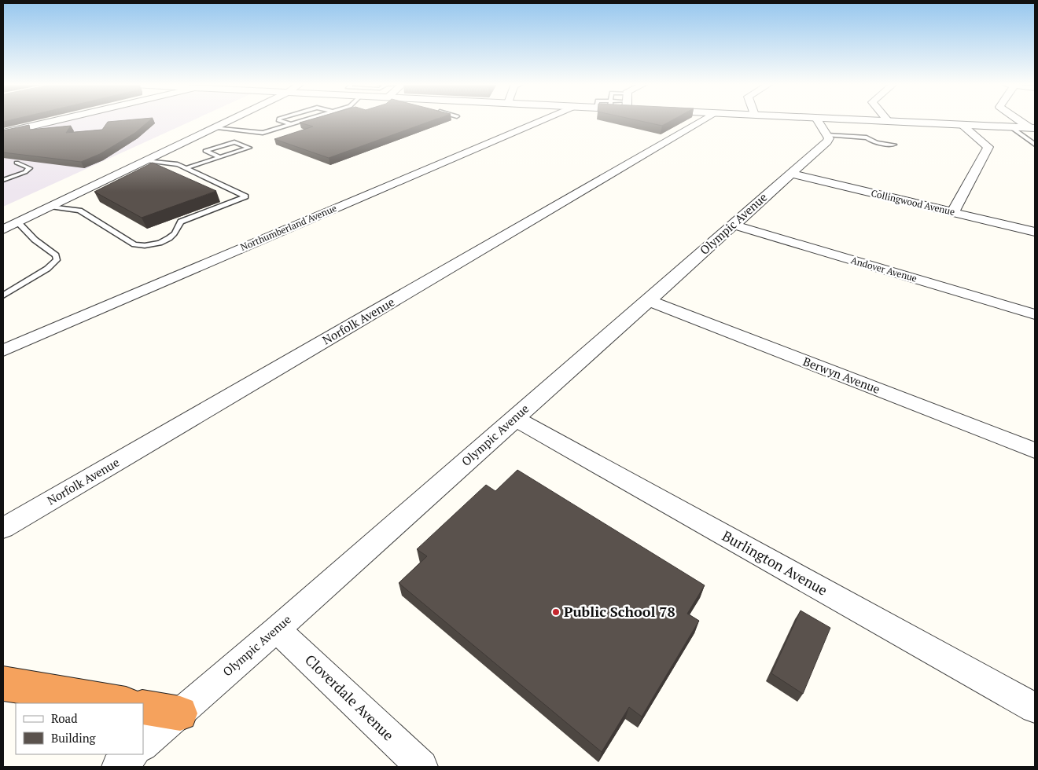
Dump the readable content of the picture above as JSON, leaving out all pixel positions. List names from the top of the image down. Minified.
{"streets":{"street":["Collingwood Avenue","Olympic Avenue","Northumberland Avenue","Andover Avenue","Norfolk Avenue","Berwyn Avenue","Burlington Avenue","Cloverdale Avenue"]},"crossings":[["Collingwood Avenue","Olympic Avenue"],["Olympic Avenue","Andover Avenue"],["Olympic Avenue","Berwyn Avenue"],["Olympic Avenue","Burlington Avenue"],["Olympic Avenue","Cloverdale Avenue"]],"places":["Public School 78"],"legend":["Road","Building"]}
